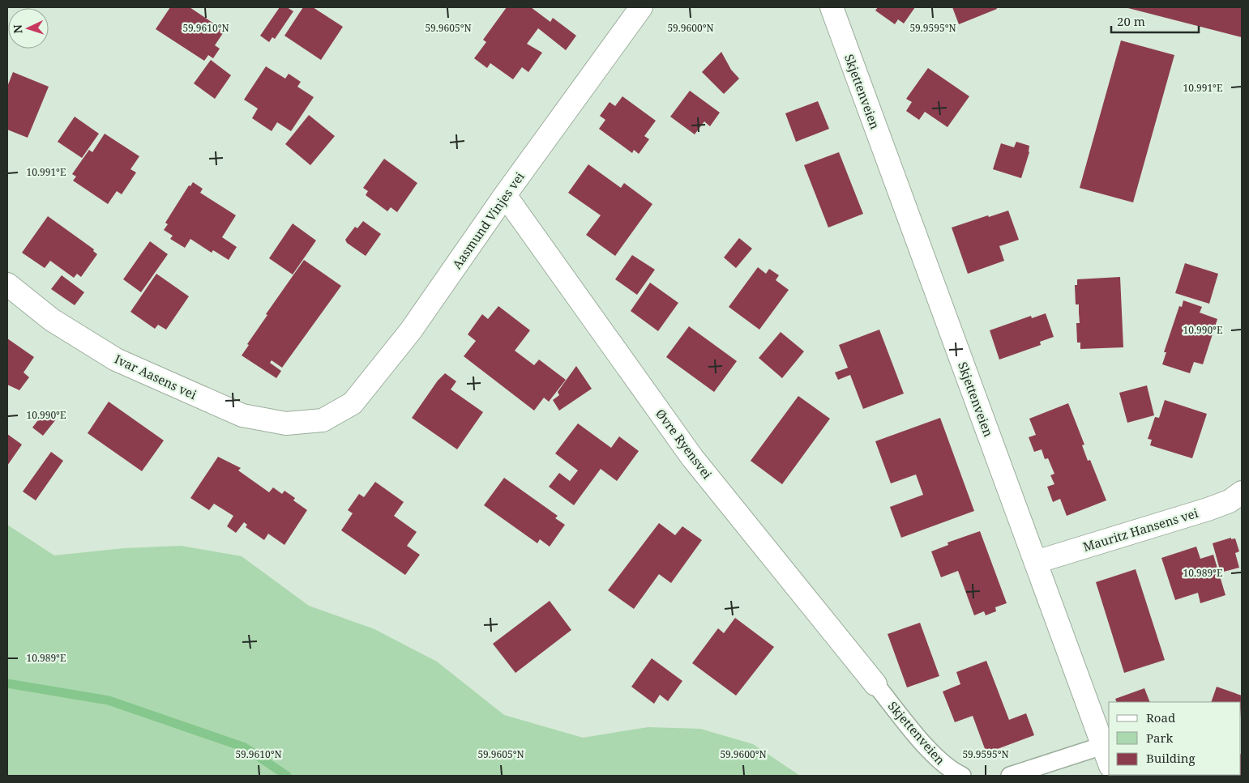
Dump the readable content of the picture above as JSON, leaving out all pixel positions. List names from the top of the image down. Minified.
{"streets":{"street":["Skjettenveien","Aasmund Vinjes vei","Ivar Aasens vei","Øvre Ryensvei","Mauritz Hansens vei"]},"crossings":[["Skjettenveien","Øvre Ryensvei"],["Skjettenveien","Mauritz Hansens vei"],["Aasmund Vinjes vei","Ivar Aasens vei"],["Aasmund Vinjes vei","Øvre Ryensvei"]],"legend":["Road","Park","Building"],"scale_bar":"20 m","north":"left","coordinates":["59.9610°N","59.9605°N","59.9600°N","59.9595°N","10.991°E","10.990°E","10.989°E"]}
